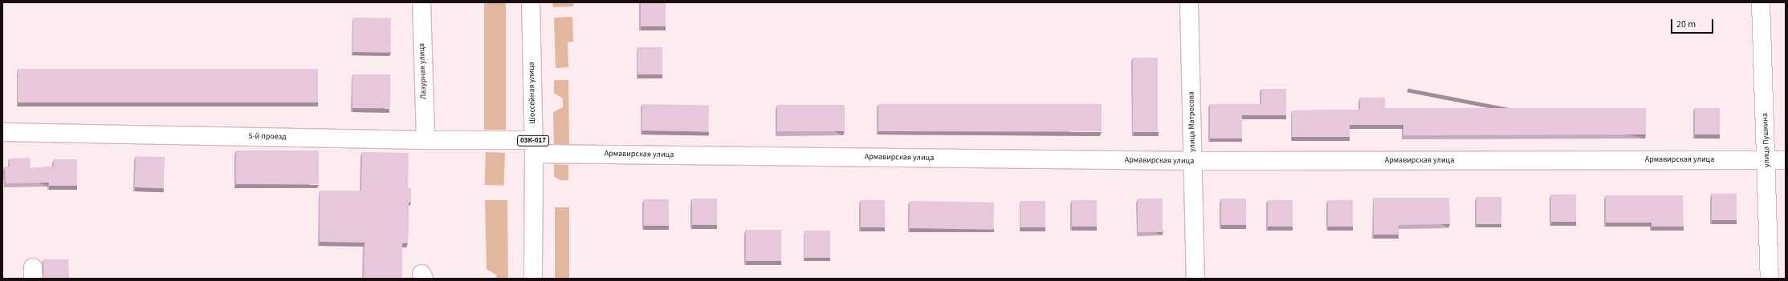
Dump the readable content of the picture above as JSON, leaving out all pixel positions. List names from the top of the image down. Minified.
{"streets":{"street":["Лазурная улица","Шоссейная улица","улица Матросова","5-й проезд","улица Пушкина","03К-017","Армавирская улица"]},"crossings":[["Лазурная улица","5-й проезд"],["Шоссейная улица","5-й проезд"],["Шоссейная улица","Армавирская улица"],["улица Матросова","Армавирская улица"],["5-й проезд","Армавирская улица"],["улица Пушкина","Армавирская улица"]],"scale_bar":"20 m"}
